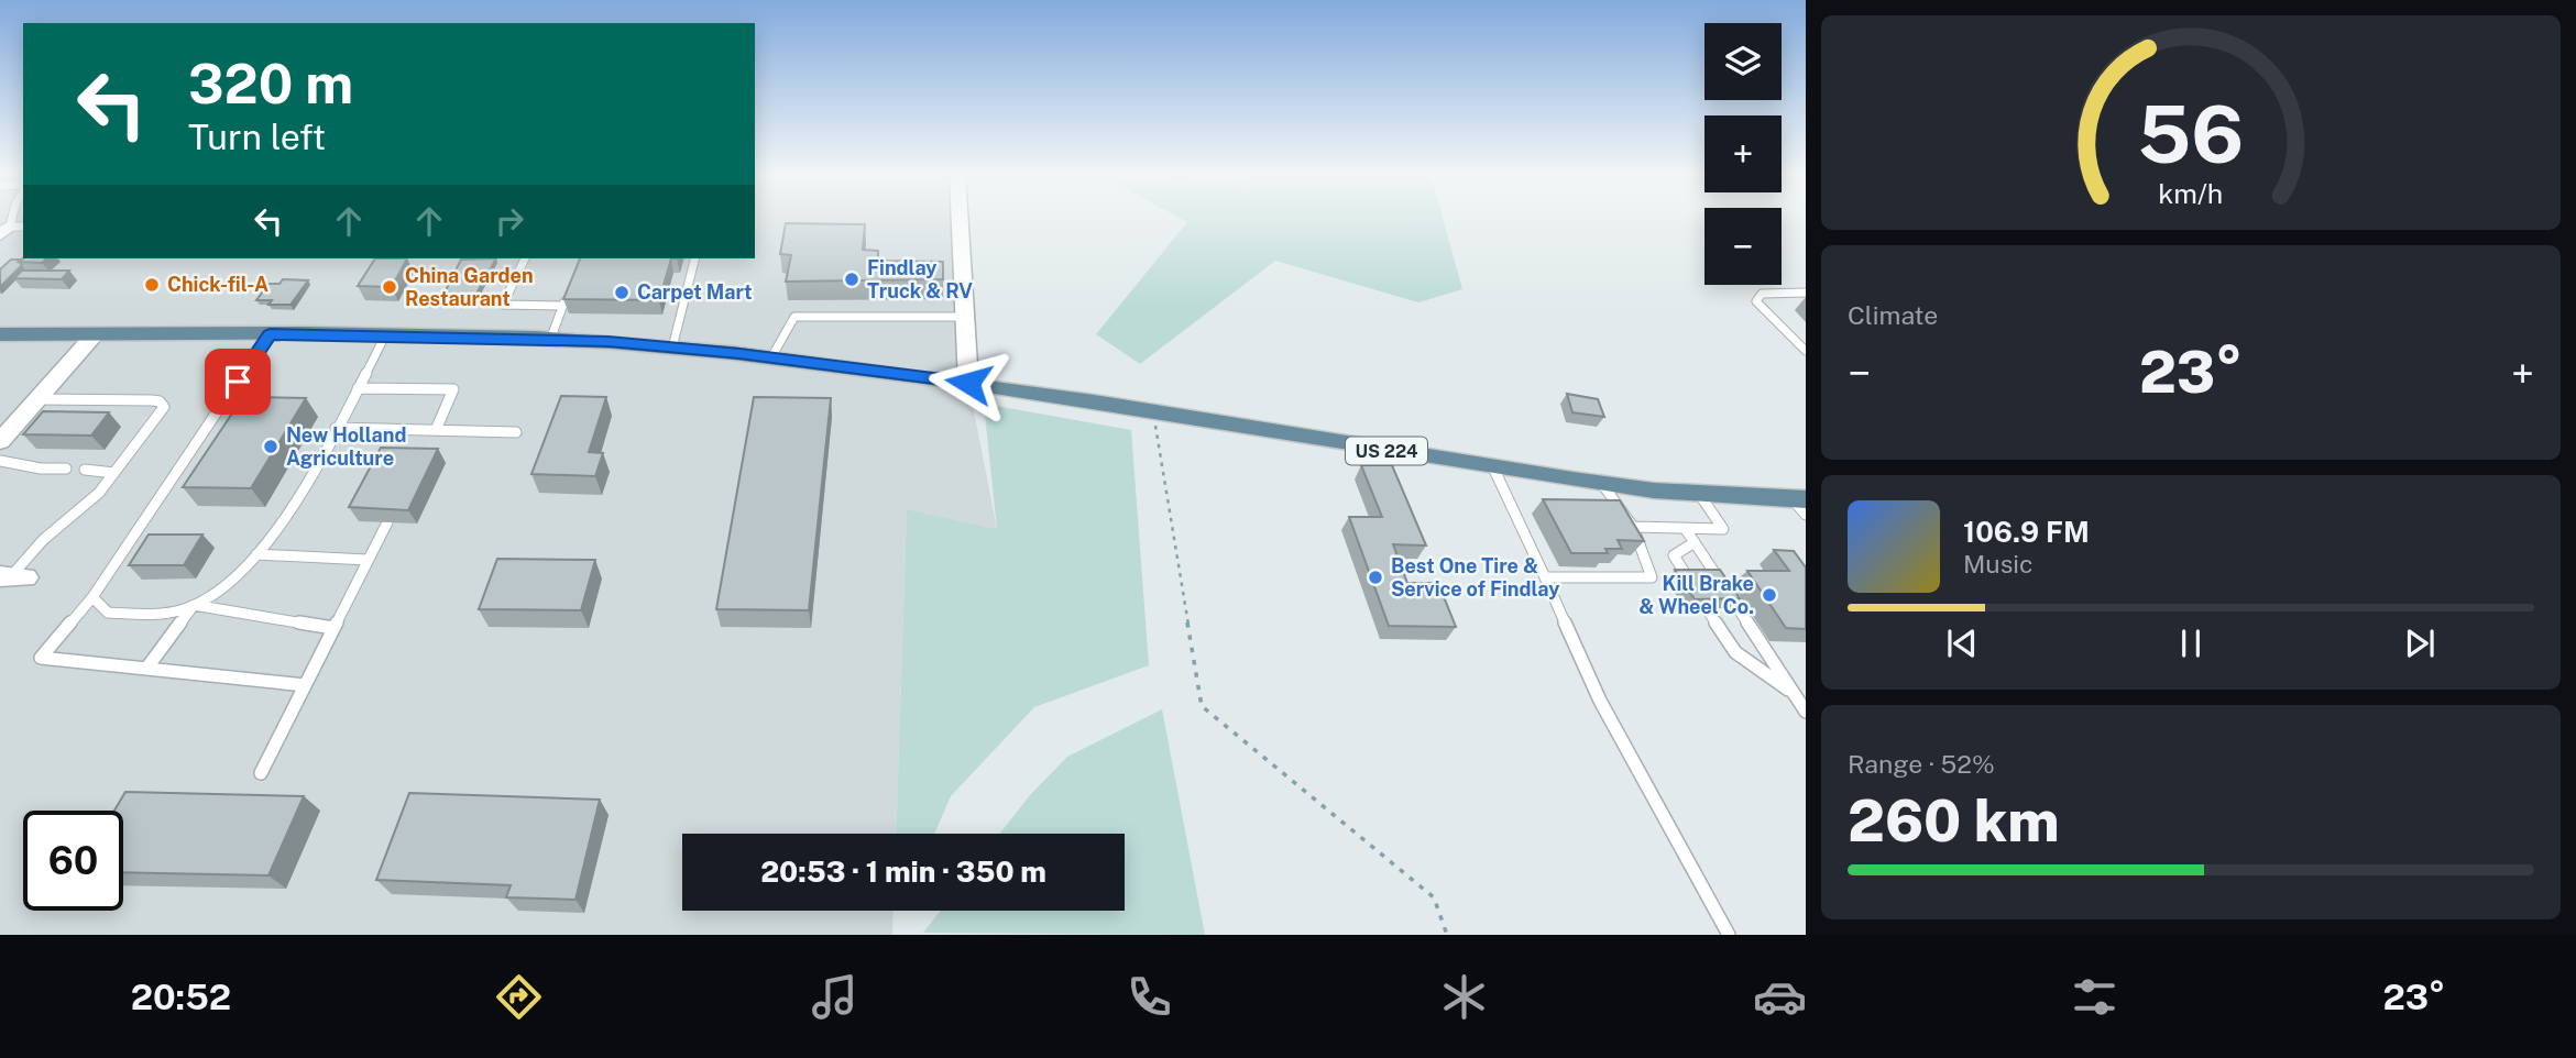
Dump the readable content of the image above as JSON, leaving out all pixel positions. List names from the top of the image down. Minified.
{"streets":{"main road":["US 224"]},"places":["Findlay Truck & RV","Chick-fil-A","China Garden Restaurant","Carpet Mart","New Holland Agriculture","Best One Tire & Service of Findlay","Kill Brake & Wheel Co."],"page":{"map_buttons":["+","−"],"turn":["320 m","Turn left"],"tile":["Climate",["Range · 52%","260 km"]],"heat":["−","23°","+"],"song":["106.9 FM","Music"],"limit":"60","trip":"20:53 · 1 min · 350 m","tabs":["20:52","23°"],"gauge":["56","km/h"]}}
